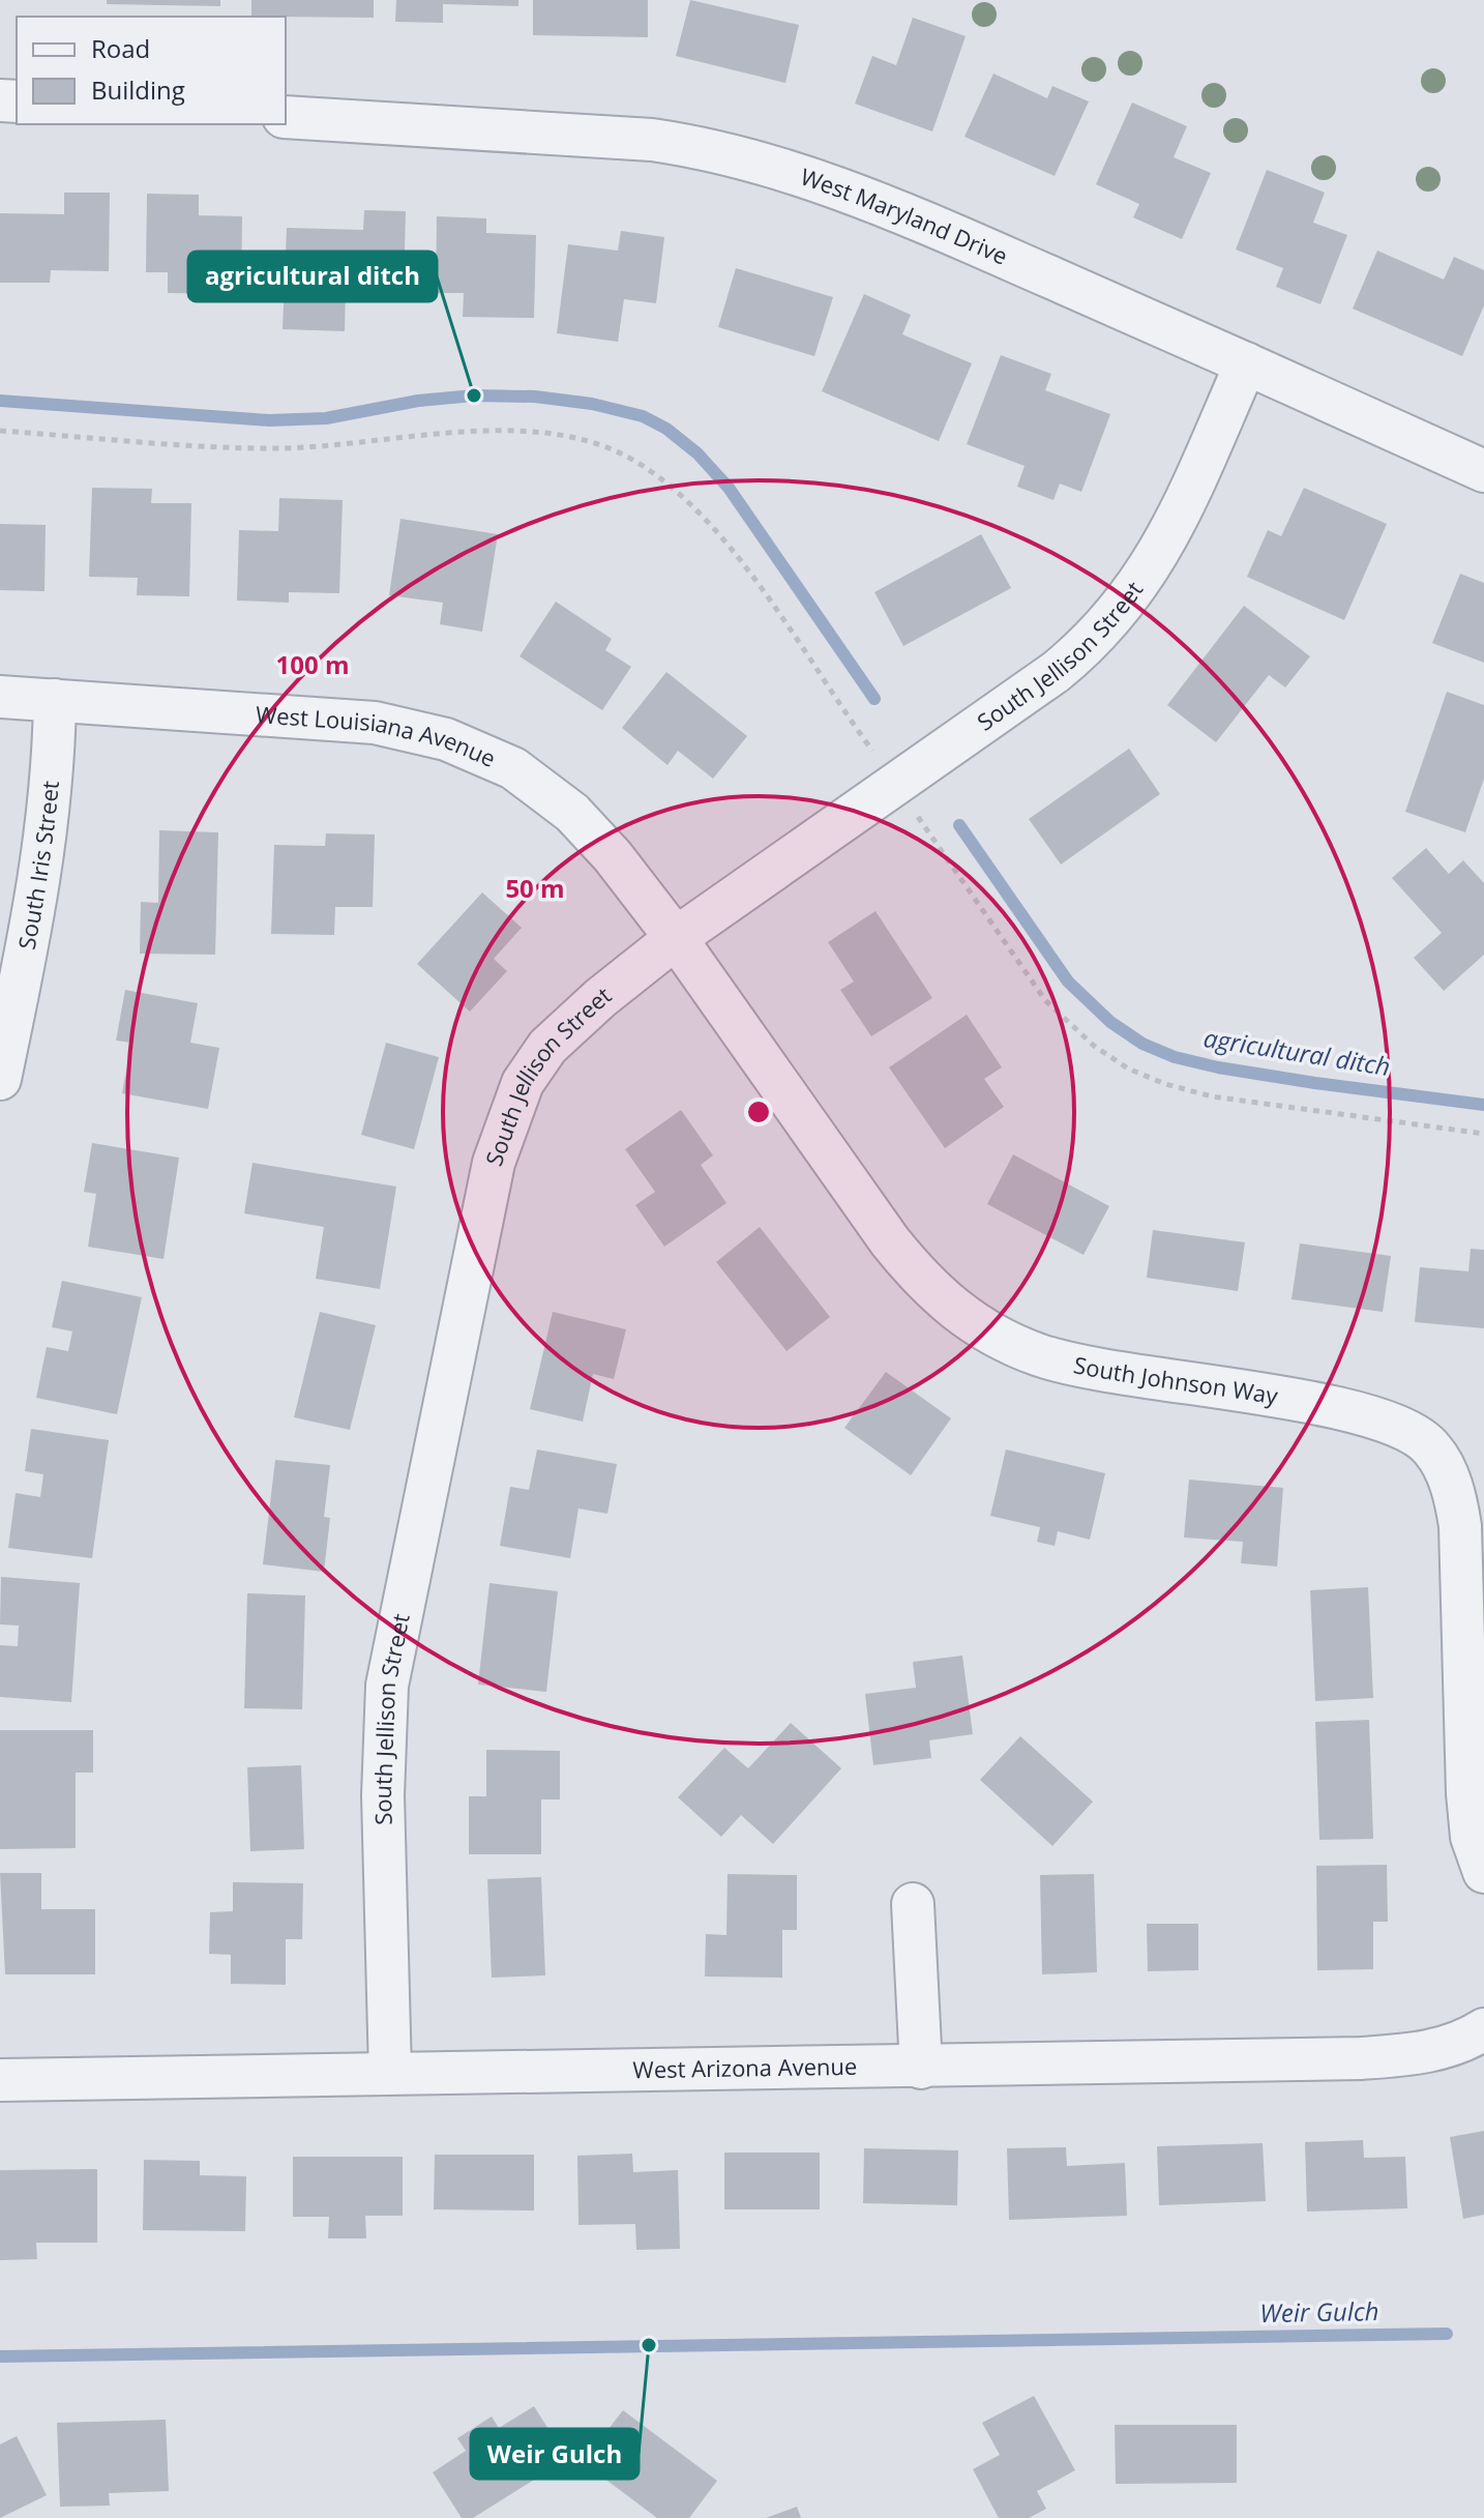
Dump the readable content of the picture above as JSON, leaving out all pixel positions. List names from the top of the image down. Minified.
{"streets":{"street":["West Maryland Drive","South Jellison Street","West Louisiana Avenue","South Iris Street","South Johnson Way","West Arizona Avenue"]},"crossings":[["West Maryland Drive","South Jellison Street"],["South Jellison Street","West Louisiana Avenue"],["South Jellison Street","South Johnson Way"],["South Jellison Street","West Arizona Avenue"],["West Louisiana Avenue","South Iris Street"],["West Louisiana Avenue","South Johnson Way"]],"water":["agricultural ditch","Weir Gulch"],"places":["agricultural ditch","Weir Gulch"],"legend":["Road","Building"],"rings":["100 m","50 m"]}
